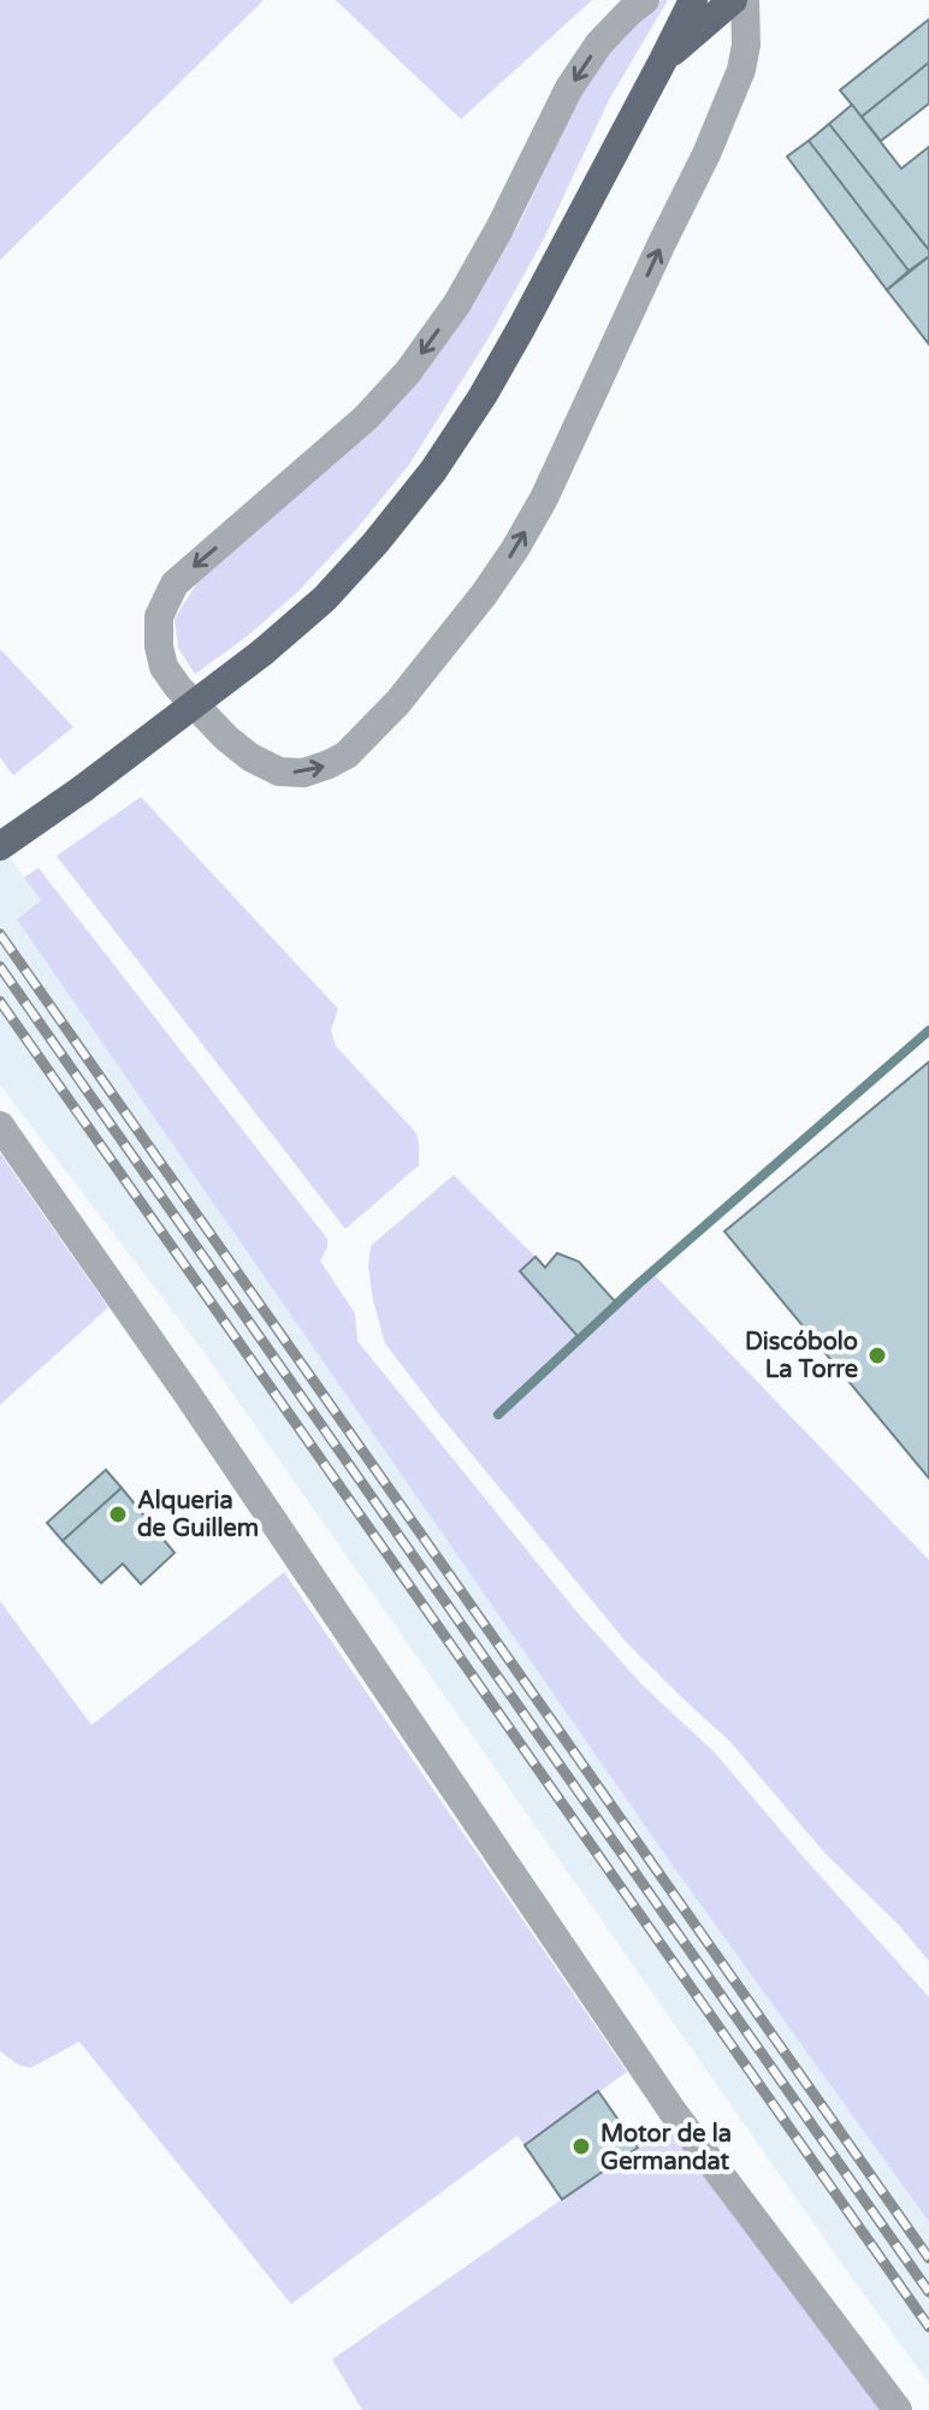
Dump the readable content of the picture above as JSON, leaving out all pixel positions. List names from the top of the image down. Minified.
{"places":["Discóbolo La Torre","Alqueria de Guillem","Motor de la Germandat"]}
